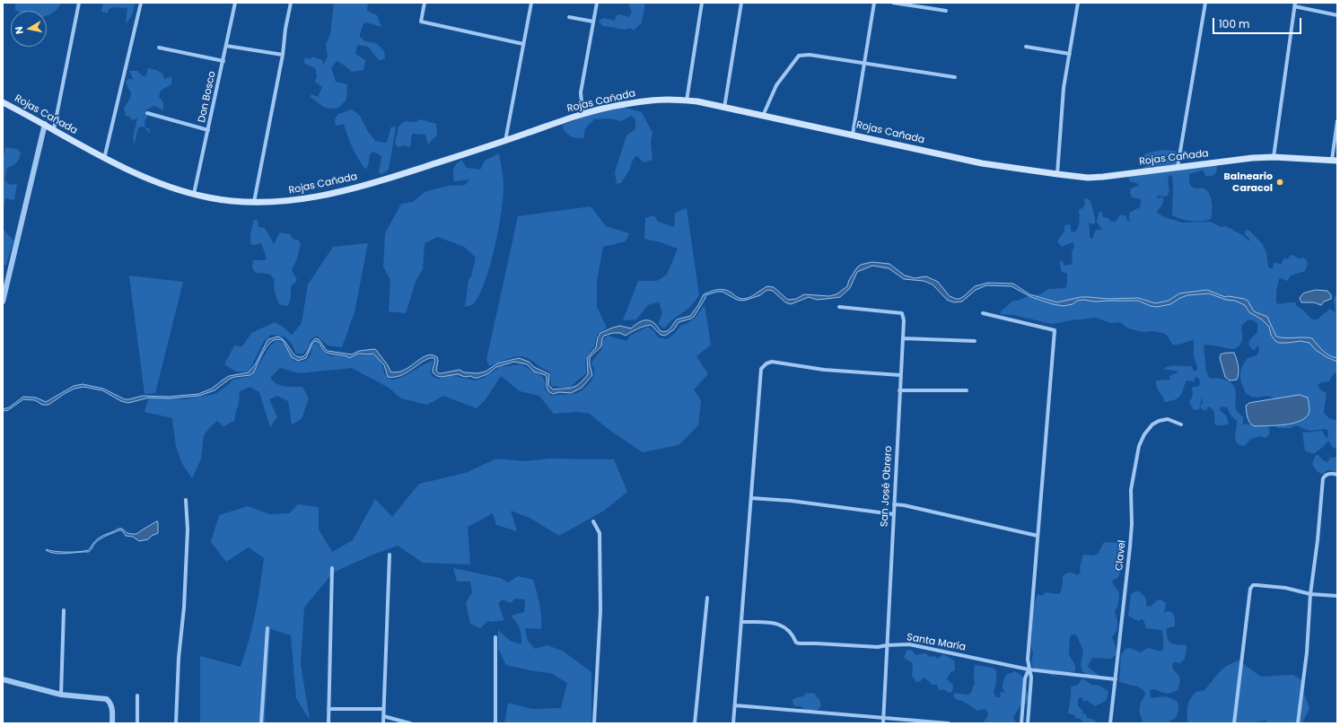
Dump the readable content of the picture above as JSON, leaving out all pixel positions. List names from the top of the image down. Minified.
{"streets":{"main road":["Rojas Cañada"],"street":["Don Bosco","San José Obrero","Clavel","Santa María"]},"crossings":[["Don Bosco","Rojas Cañada"],["San José Obrero","Santa María"],["Clavel","Santa María"]],"places":["Balneario Caracol"],"scale_bar":"100 m","north":"left"}
